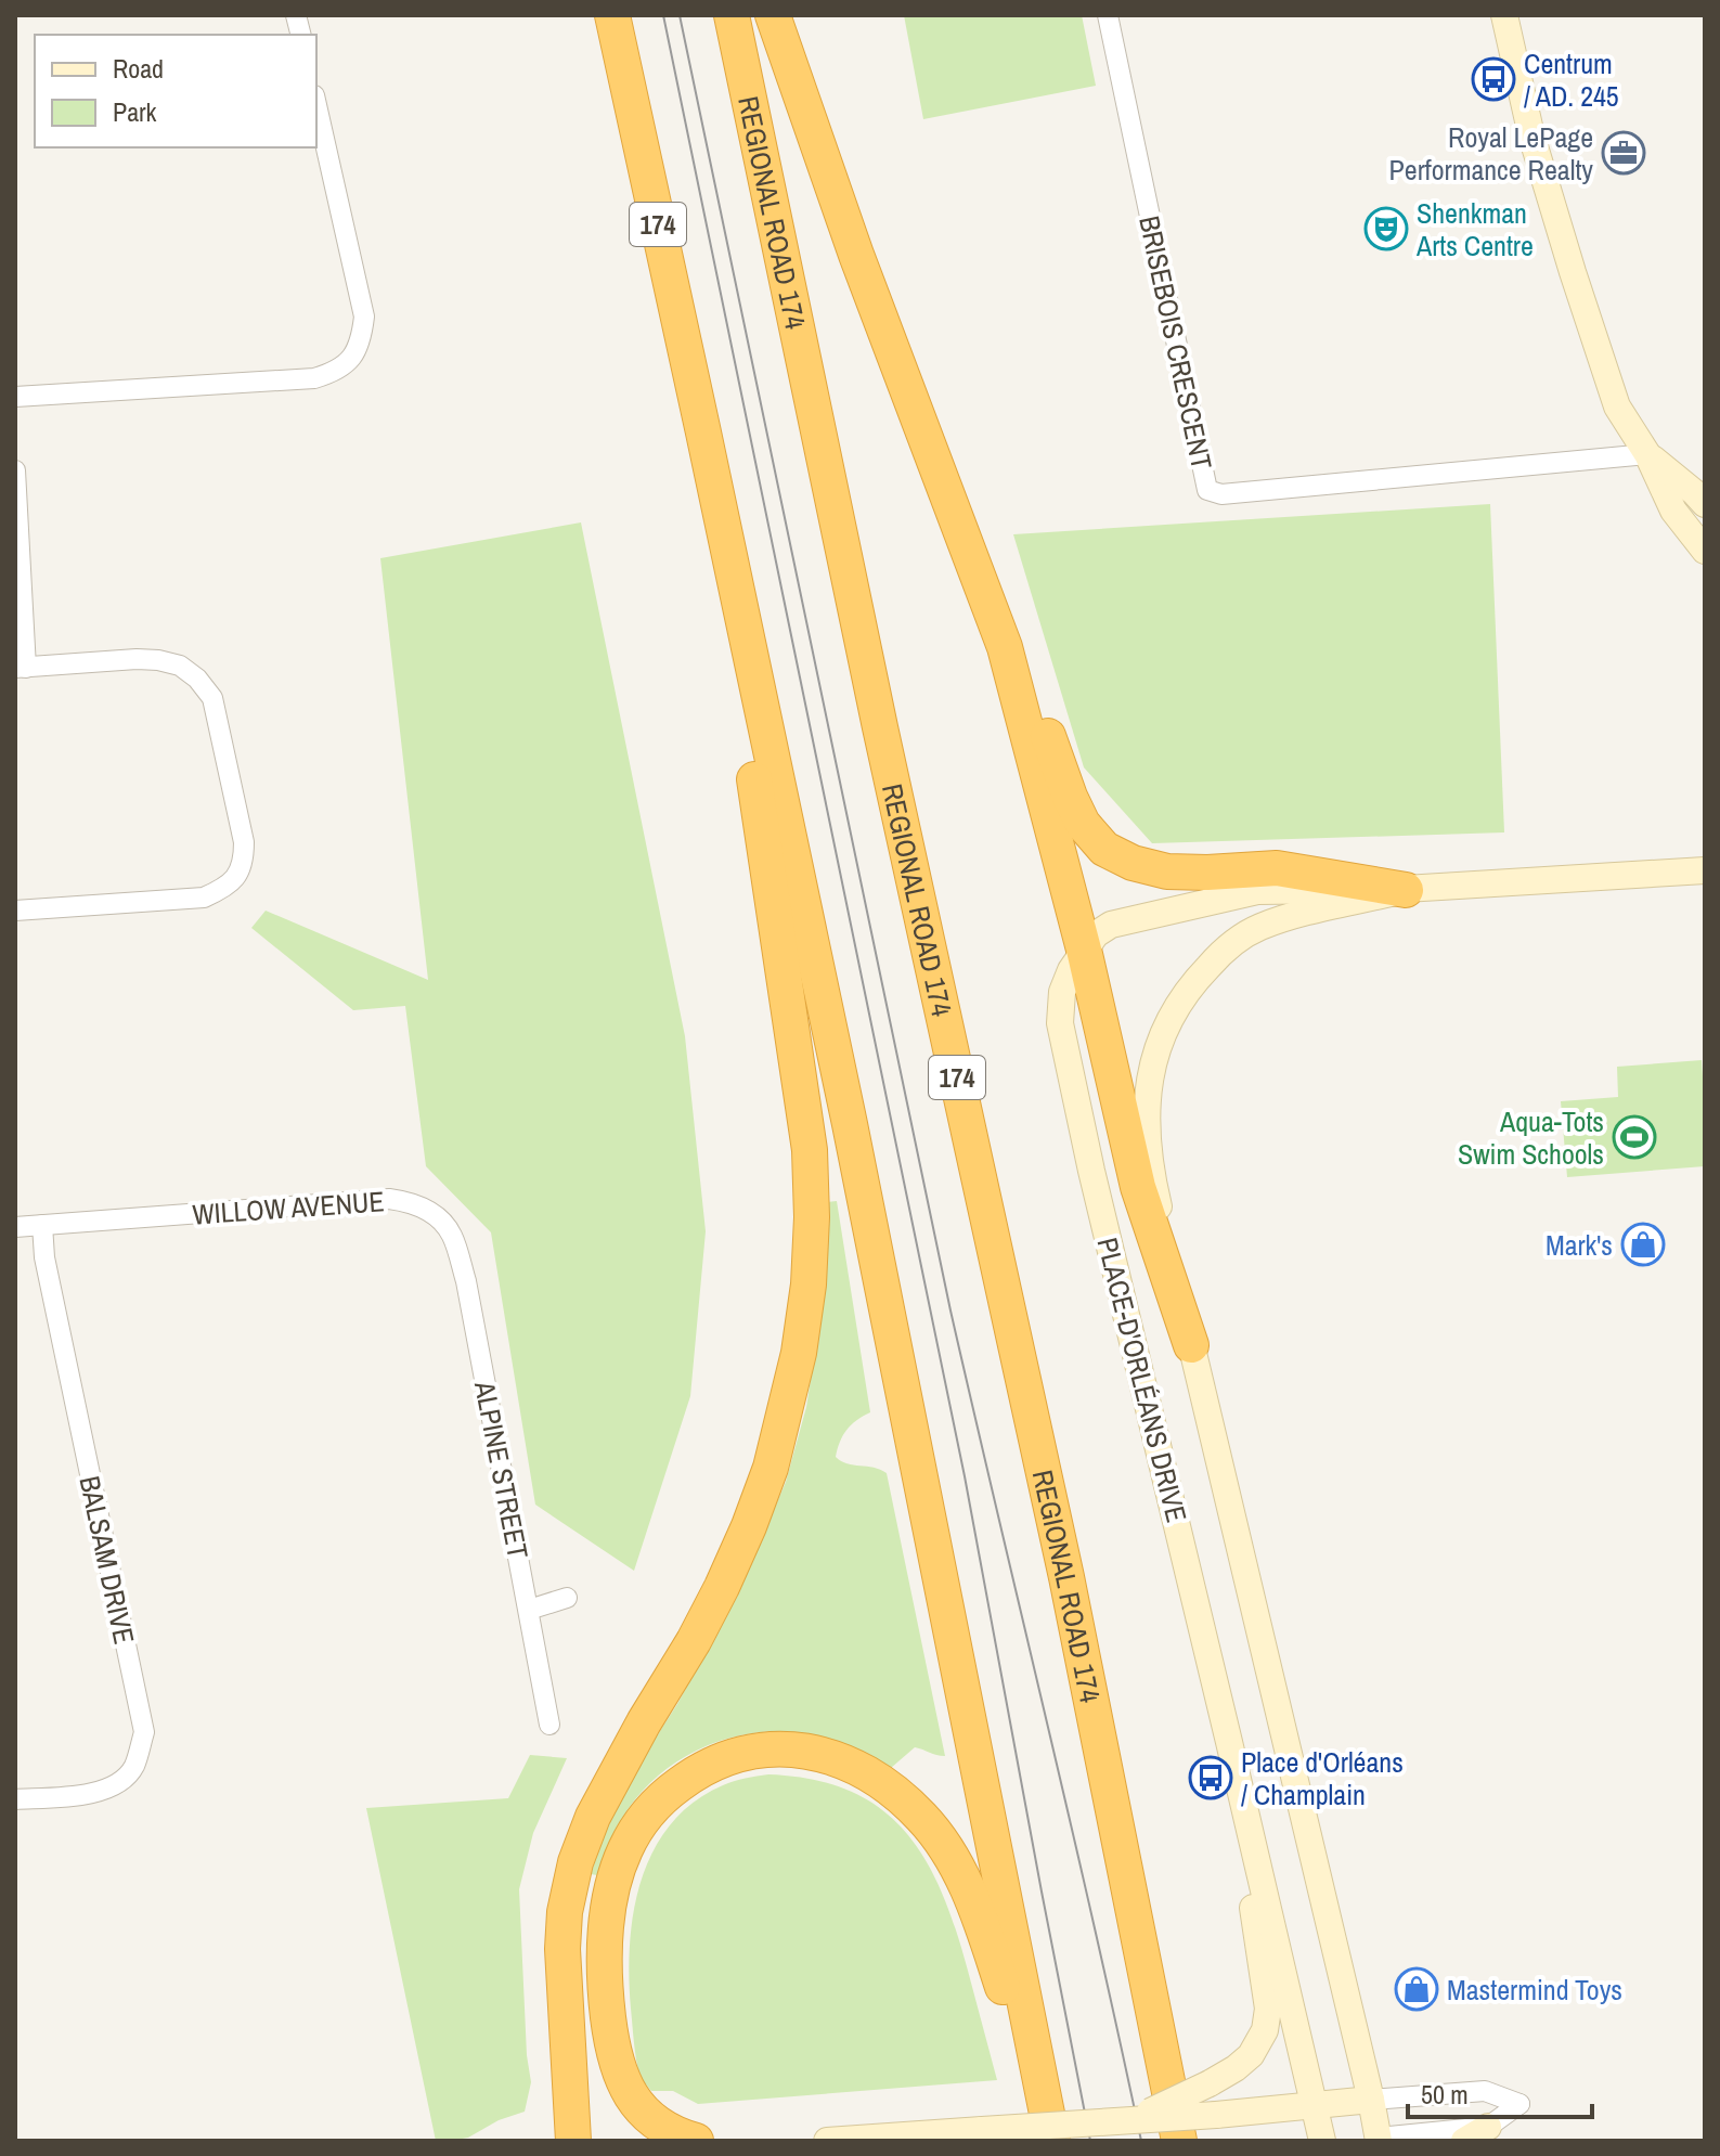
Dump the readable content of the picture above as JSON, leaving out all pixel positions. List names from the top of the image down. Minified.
{"streets":{"highway":["REGIONAL ROAD 174","174"],"main road":["PLACE-D'ORLÉANS DRIVE"],"street":["BRISEBOIS CRESCENT","WILLOW AVENUE","ALPINE STREET","BALSAM DRIVE"]},"crossings":[["WILLOW AVENUE","ALPINE STREET"],["WILLOW AVENUE","BALSAM DRIVE"]],"places":{"bus stop":["Centrum / AD. 245","Place d'Orléans / Champlain"],"office":["Royal LePage Performance Realty"],"theatre":["Shenkman Arts Centre"],"sports":["Aqua-Tots Swim Schools"],"shop":["Mark's","Mastermind Toys"]},"legend":["Road","Park"],"scale_bar":"50 m"}
